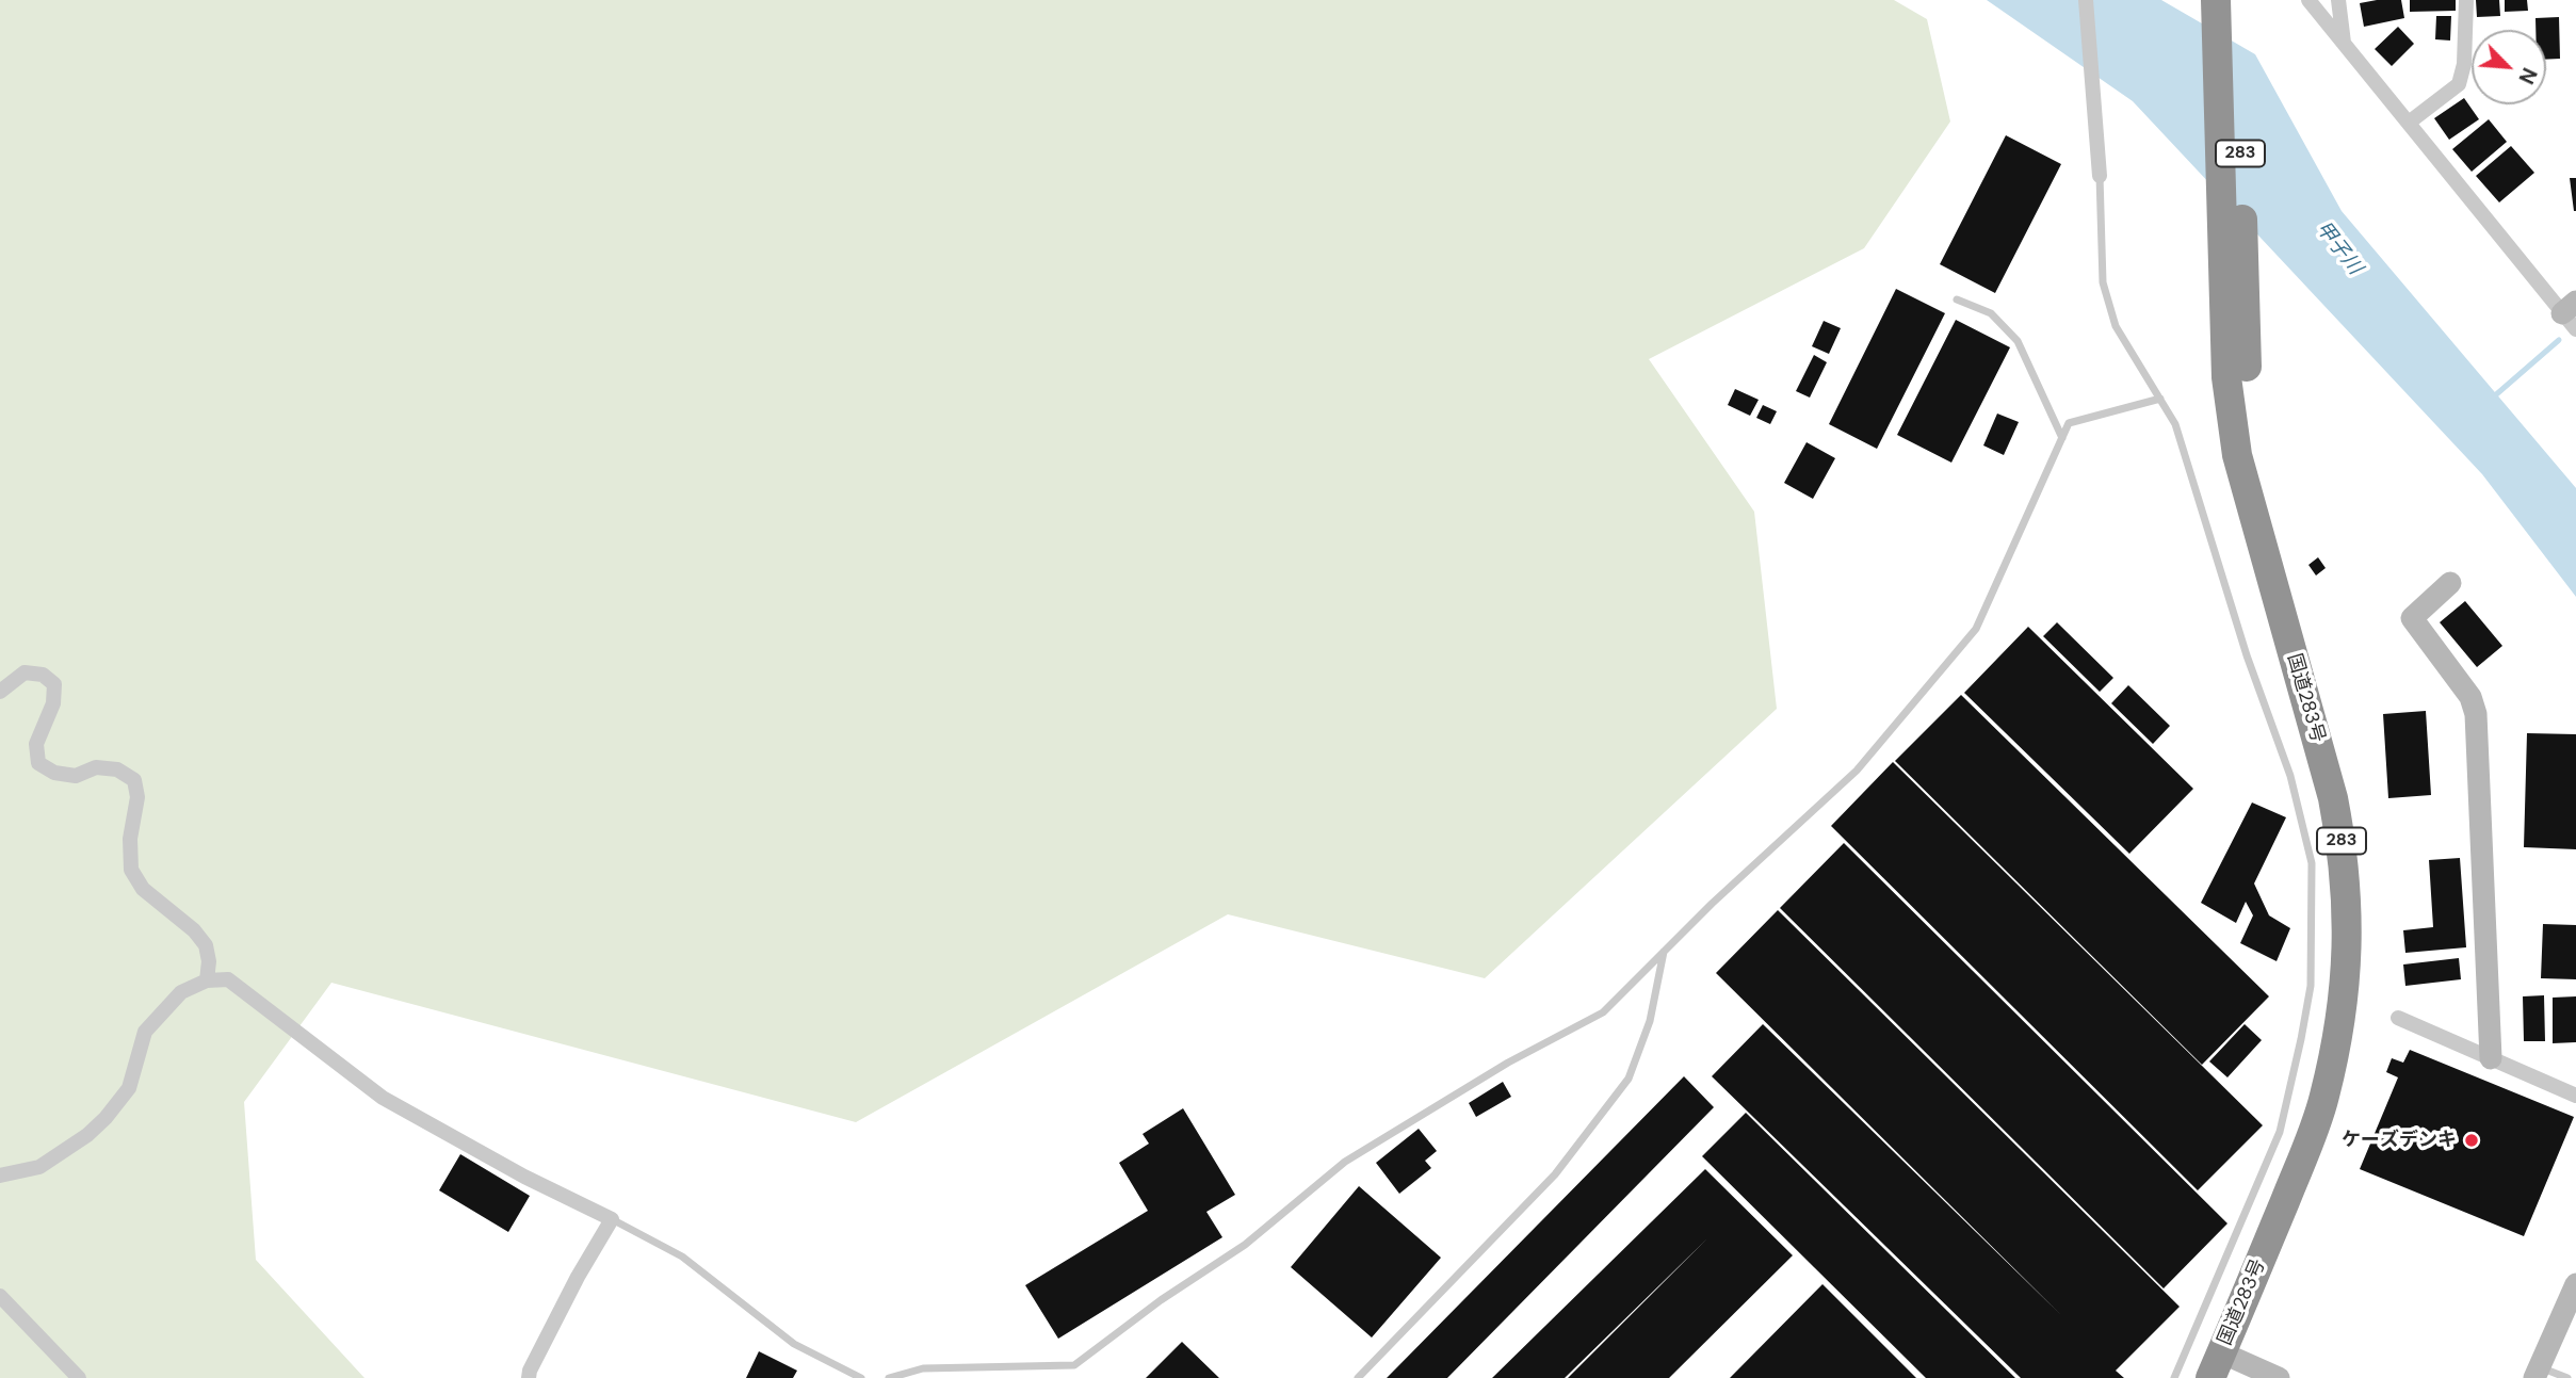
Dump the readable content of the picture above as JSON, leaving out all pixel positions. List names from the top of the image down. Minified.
{"streets":{"highway":["283","国道283号"]},"water":["甲子川"],"places":["ケーズデンキ"],"north":"bottom right"}
